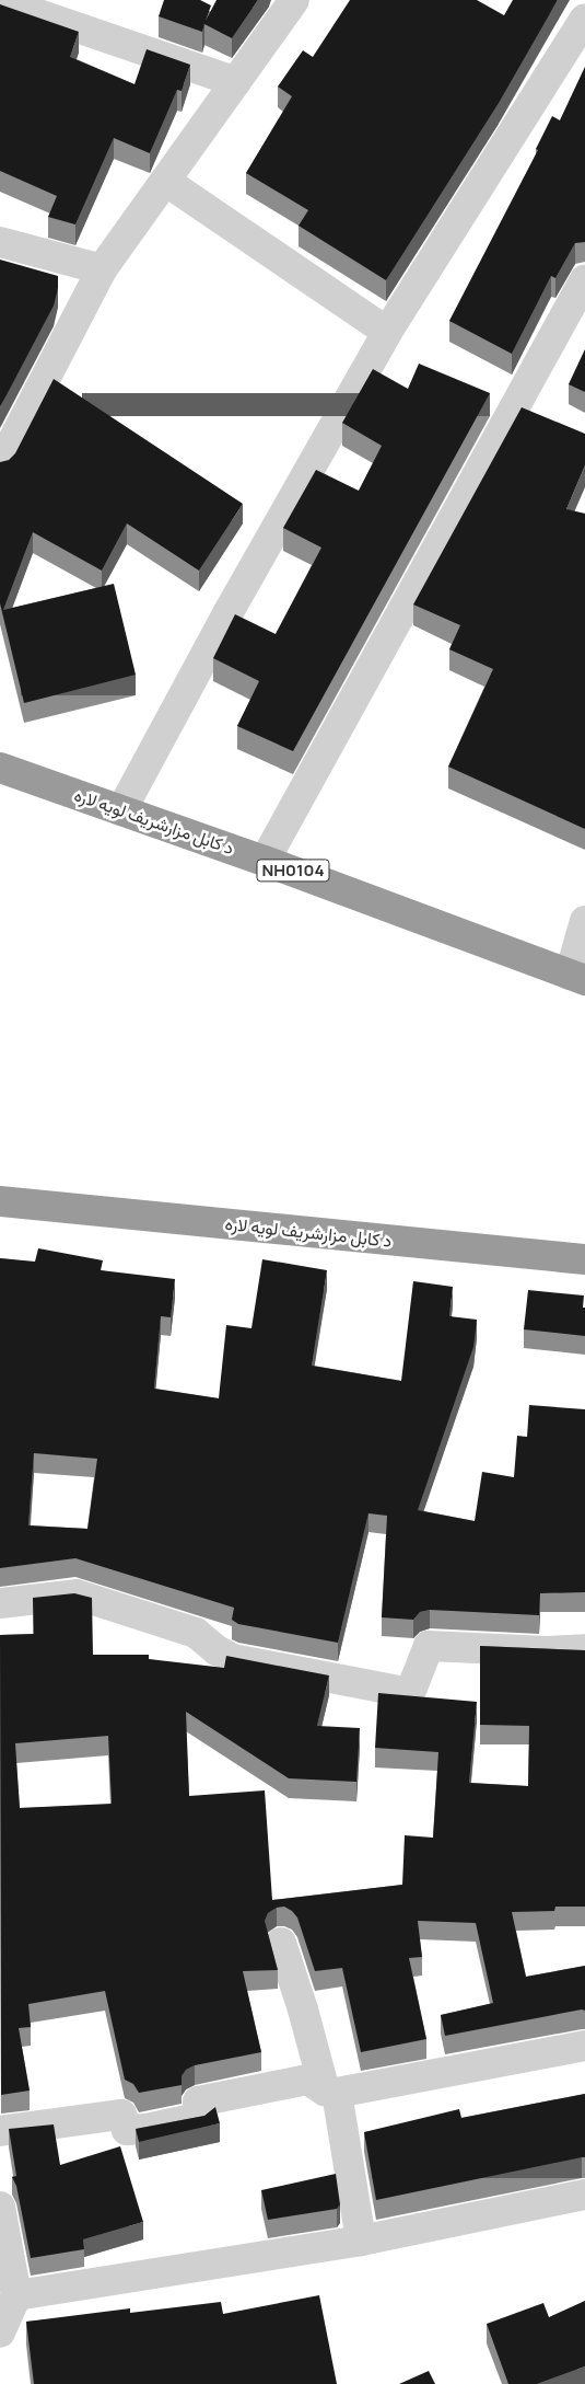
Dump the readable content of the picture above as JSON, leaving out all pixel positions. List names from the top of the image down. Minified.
{"streets":{"highway":["د کابل مزارشریف لویه لاره","NH0104"]}}
